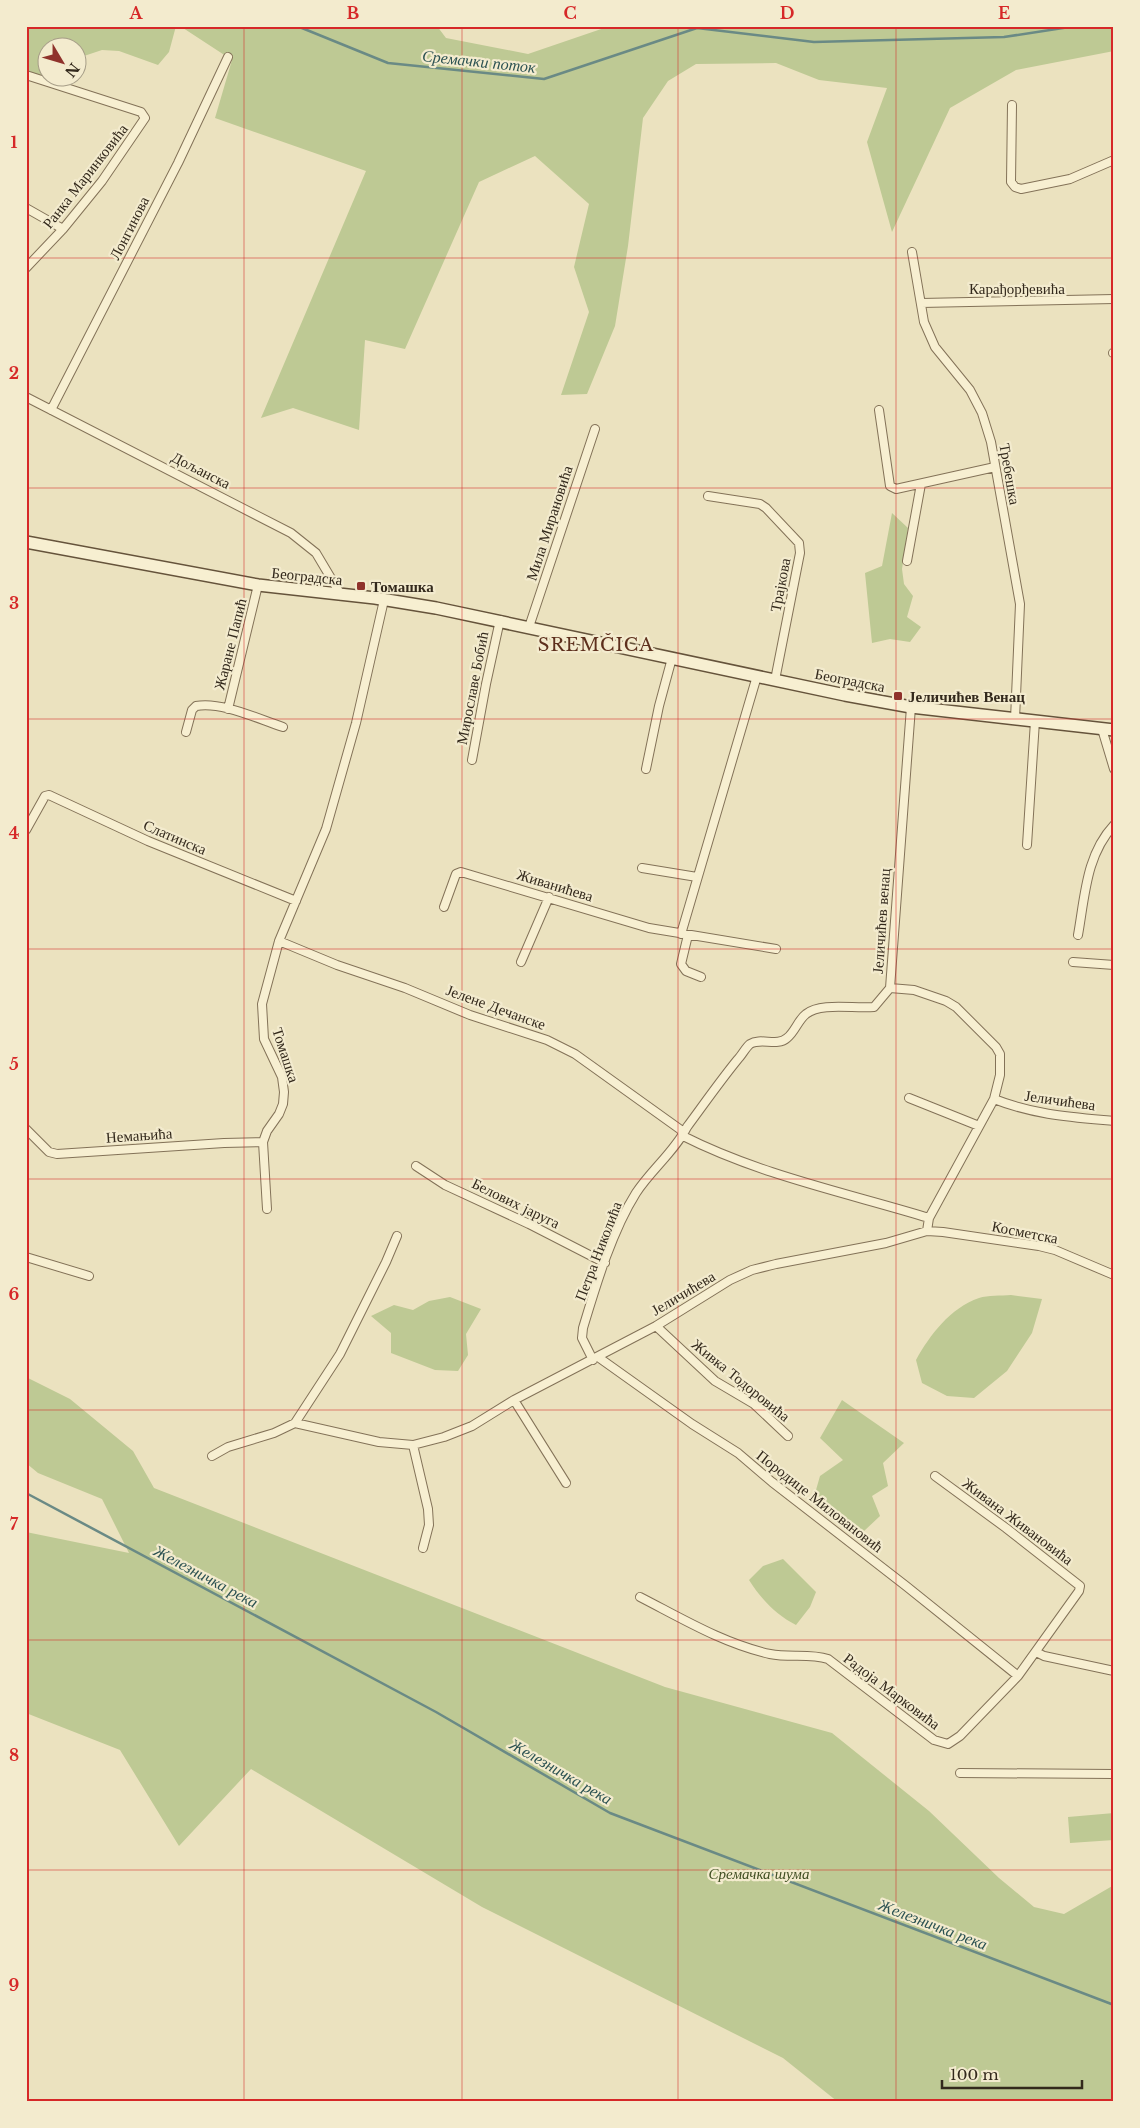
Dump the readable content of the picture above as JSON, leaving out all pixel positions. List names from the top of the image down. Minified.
{"streets":{"main road":["Београдска"],"street":["Ранка Маринковића","Лонгинова","Карађорђевића","Дољанска","Требешка","Мила Мирановића","Трајкова","Жаране Папић","Мирославе Бобић","Слатинска","Живанићева","Јеличићев венац","Јелене Дечанске","Томашка","Јеличићева","Немањића","Белових јаруга","Косметска","Петра Николића","Живка Тодоровића","Породице Миловановић","Живана Живановића","Радоја Марковића"]},"crossings":[["Лонгинова","Дољанска"],["Карађорђевића","Требешка"],["Дољанска","Београдска"],["Требешка","Београдска"],["Мила Мирановића","Београдска"],["Београдска","Трајкова"],["Београдска","Жаране Папић"],["Београдска","Мирославе Бобић"],["Београдска","Јеличићев венац"],["Београдска","Томашка"],["Слатинска","Томашка"],["Јеличићев венац","Јелене Дечанске"],["Јеличићев венац","Петра Николића"],["Јелене Дечанске","Томашка"],["Јелене Дечанске","Петра Николића"],["Томашка","Немањића"],["Јеличићева","Косметска"],["Јеличићева","Петра Николића"],["Јеличићева","Живка Тодоровића"],["Јеличићева","Породице Миловановић"],["Белових јаруга","Петра Николића"],["Петра Николића","Породице Миловановић"],["Породице Миловановић","Радоја Марковића"]],"districts":["SREMČICA"],"water":["Сремачки поток","Железничка река"],"parks":["Сремачка шума"],"places":{"transit":["Томашка","Јеличићев Венац"]},"scale_bar":"100 m","north":"bottom right","grid":{"columns":["A","B","C","D","E"],"rows":["1","2","3","4","5","6","7","8","9"]}}
